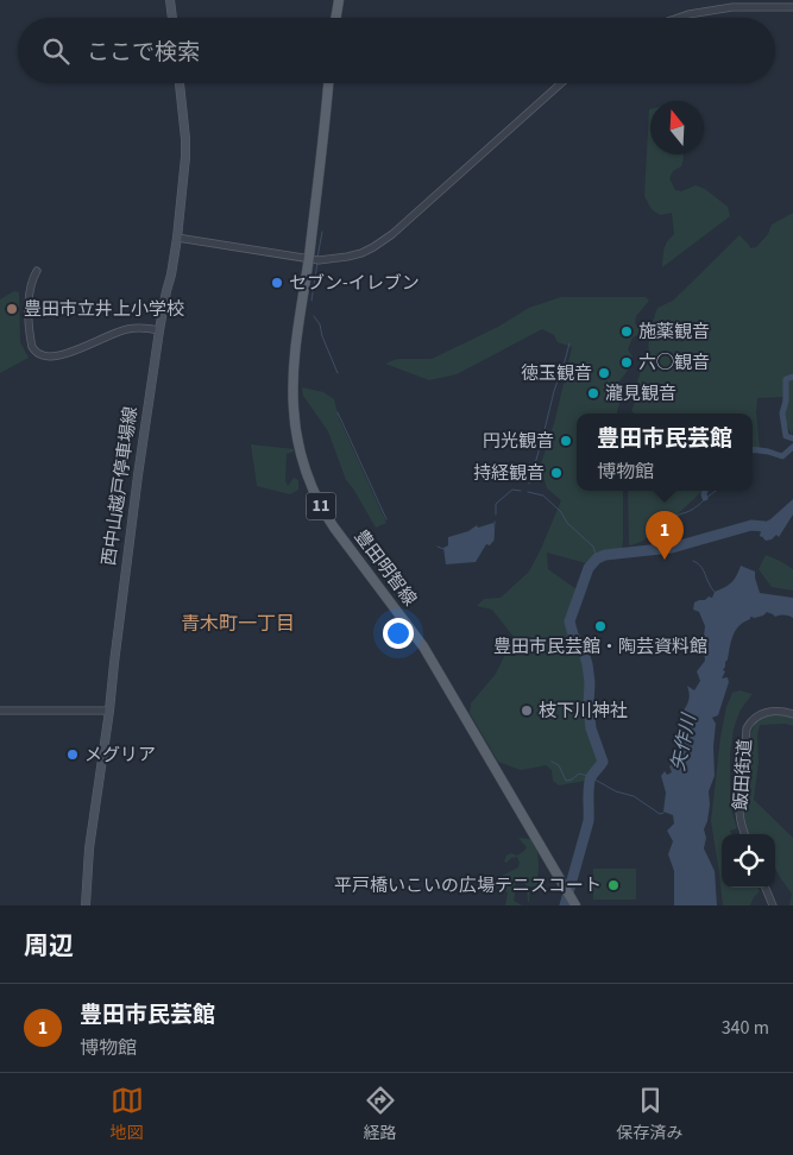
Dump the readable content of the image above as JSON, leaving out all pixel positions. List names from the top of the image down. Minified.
{"streets":{"main road":["西中山越戸停車場線","11","豊田明智線"],"street":["飯田街道"]},"districts":["青木町一丁目"],"water":["矢作川"],"places":["セブン-イレブン","豊田市立井上小学校","施薬観音","六◯観音","徳玉観音","瀧見観音","円光観音","持経観音","豊田市民芸館・陶芸資料館","枝下川神社","メグリア","平戸橋いこいの広場テニスコート"],"north":"top","page":{"search":"ここで検索","popup":["豊田市民芸館","博物館"],"pins":"1","heading":"周辺","list":[{"mark":"1","name":"豊田市民芸館","note":"博物館","value":"340 m"}],"nav":["地図","経路","保存済み"]}}
